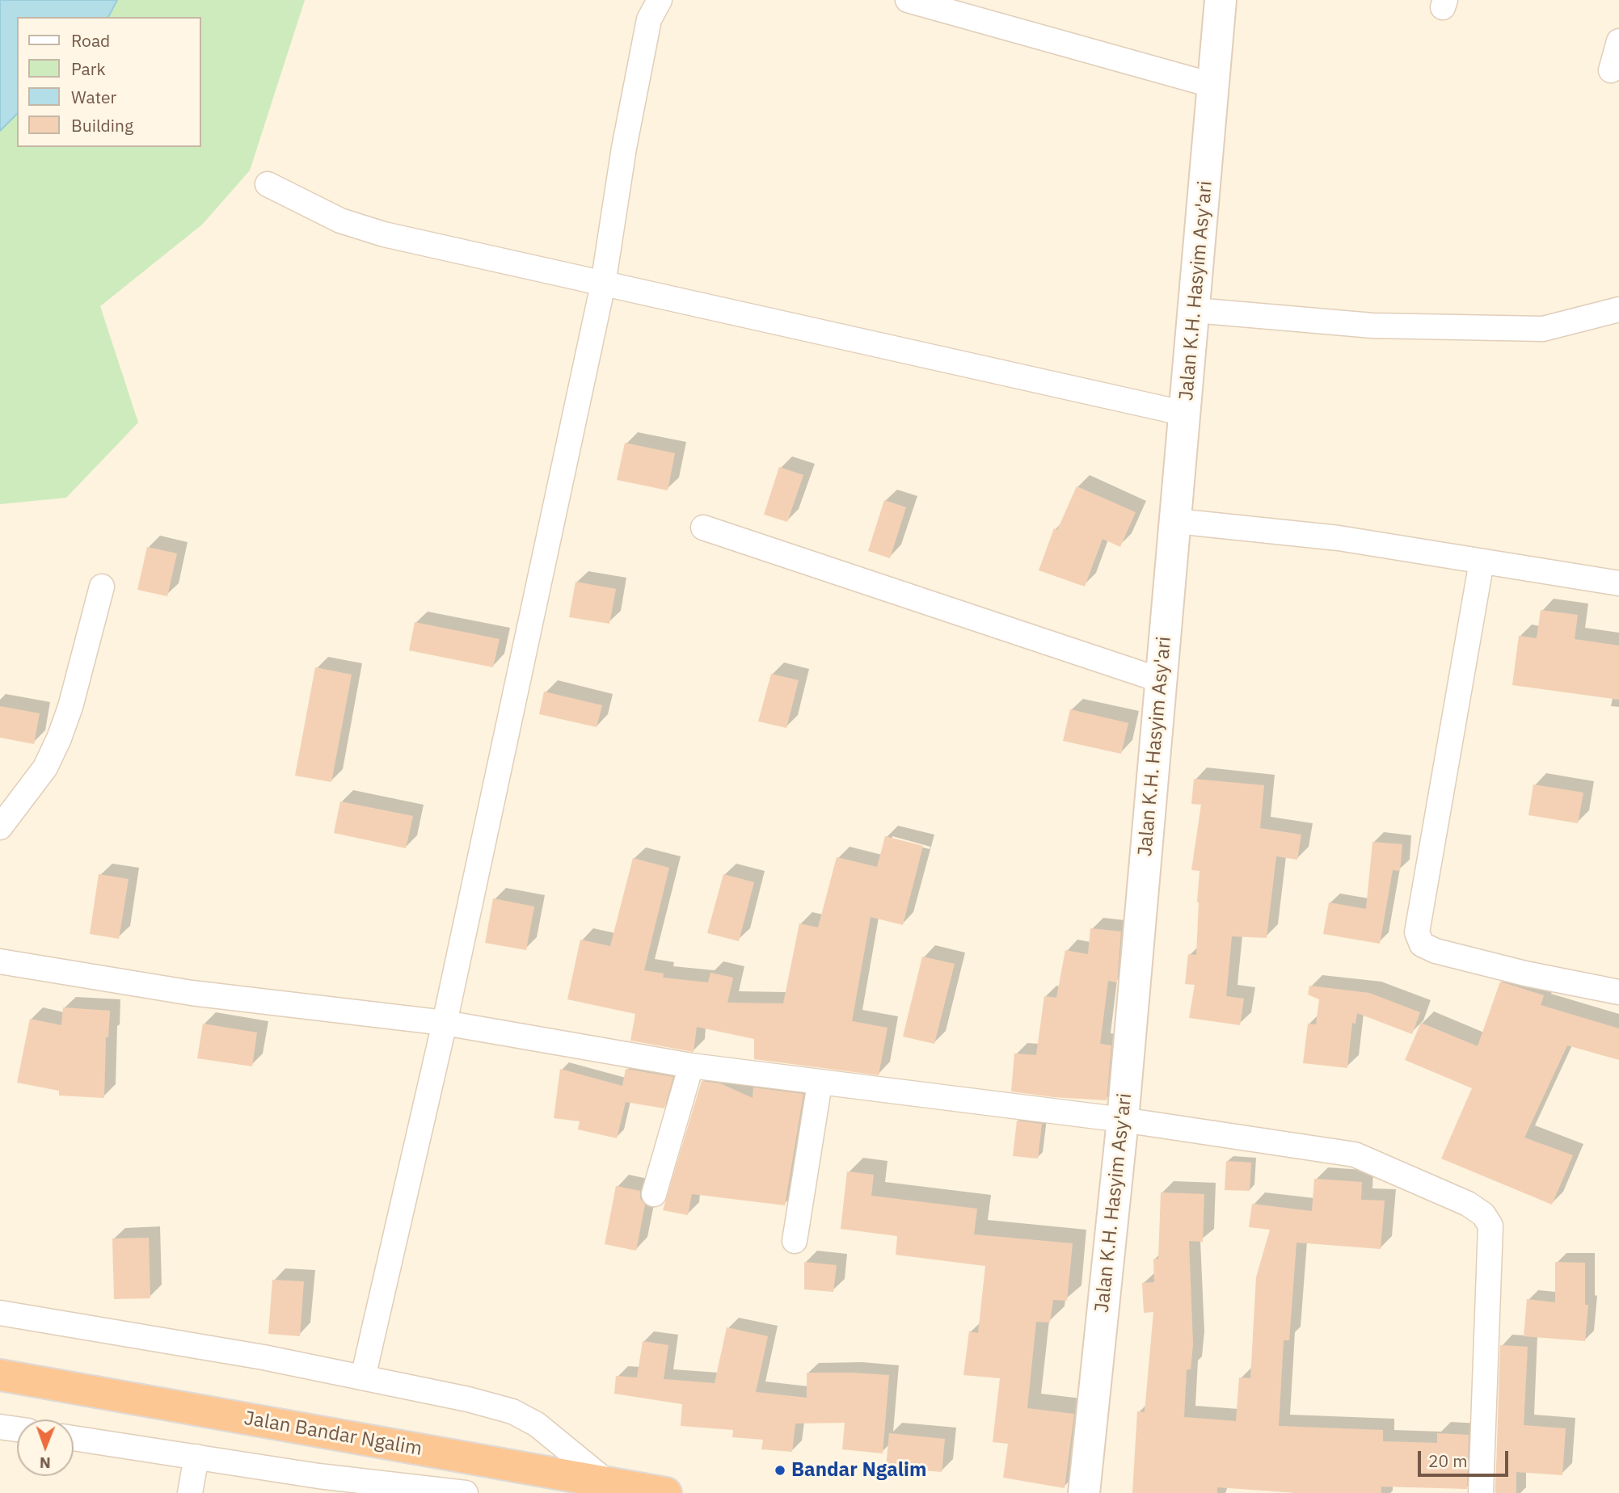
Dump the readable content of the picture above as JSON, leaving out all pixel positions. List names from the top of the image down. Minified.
{"streets":{"highway":["Jalan Bandar Ngalim"],"street":["Jalan K.H. Hasyim Asy'ari"]},"places":["Bandar Ngalim"],"legend":["Road","Park","Water","Building"],"scale_bar":"20 m","north":"bottom"}
